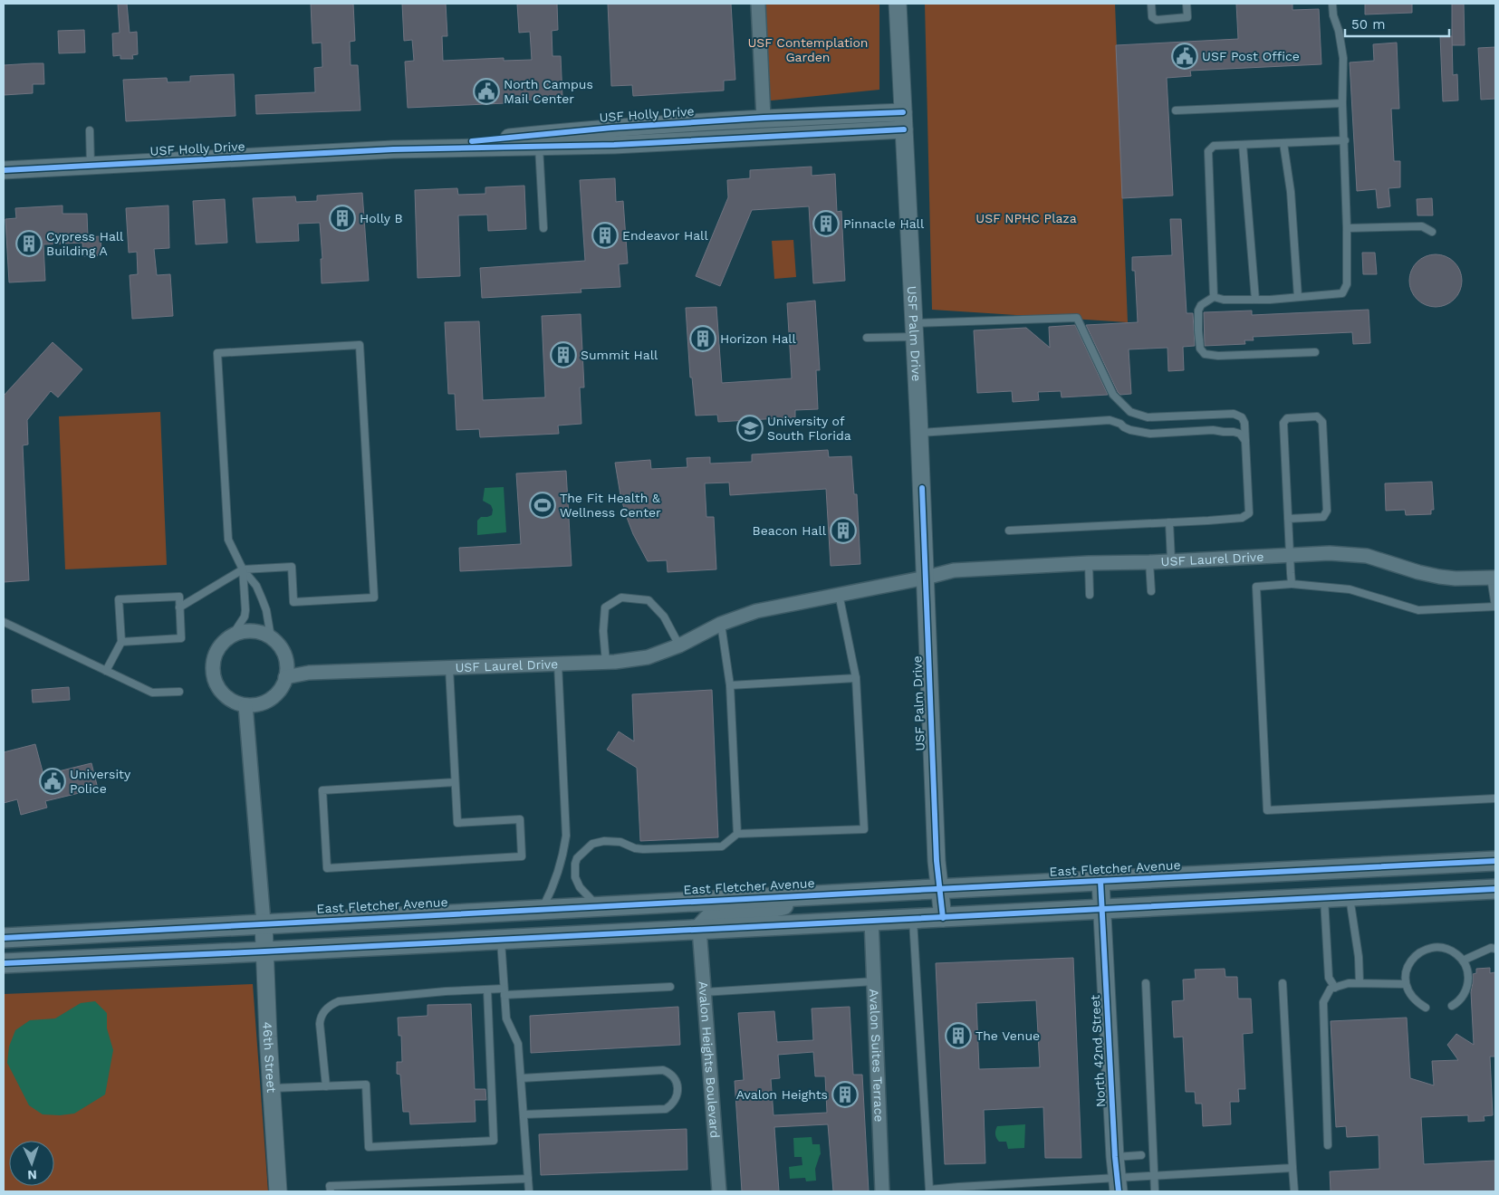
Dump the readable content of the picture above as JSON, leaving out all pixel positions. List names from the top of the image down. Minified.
{"streets":{"main road":["East Fletcher Avenue"],"street":["USF Holly Drive","USF Palm Drive","USF Laurel Drive","North 42nd Street","Avalon Suites Terrace","46th Street","Avalon Heights Boulevard"]},"crossings":[["USF Holly Drive","USF Palm Drive"],["USF Palm Drive","USF Laurel Drive"],["USF Palm Drive","East Fletcher Avenue"],["East Fletcher Avenue","North 42nd Street"],["East Fletcher Avenue","46th Street"]],"parks":["USF Contemplation Garden","USF NPHC Plaza"],"places":{"public building":["USF Post Office","North Campus Mail Center","University Police"],"building":["Holly B","Pinnacle Hall","Endeavor Hall","Cypress Hall Building A","Horizon Hall","Summit Hall","Beacon Hall","The Venue","Avalon Heights"],"school or university":["University of South Florida"],"sports":["The Fit Health & Wellness Center"]},"scale_bar":"50 m","north":"bottom"}
